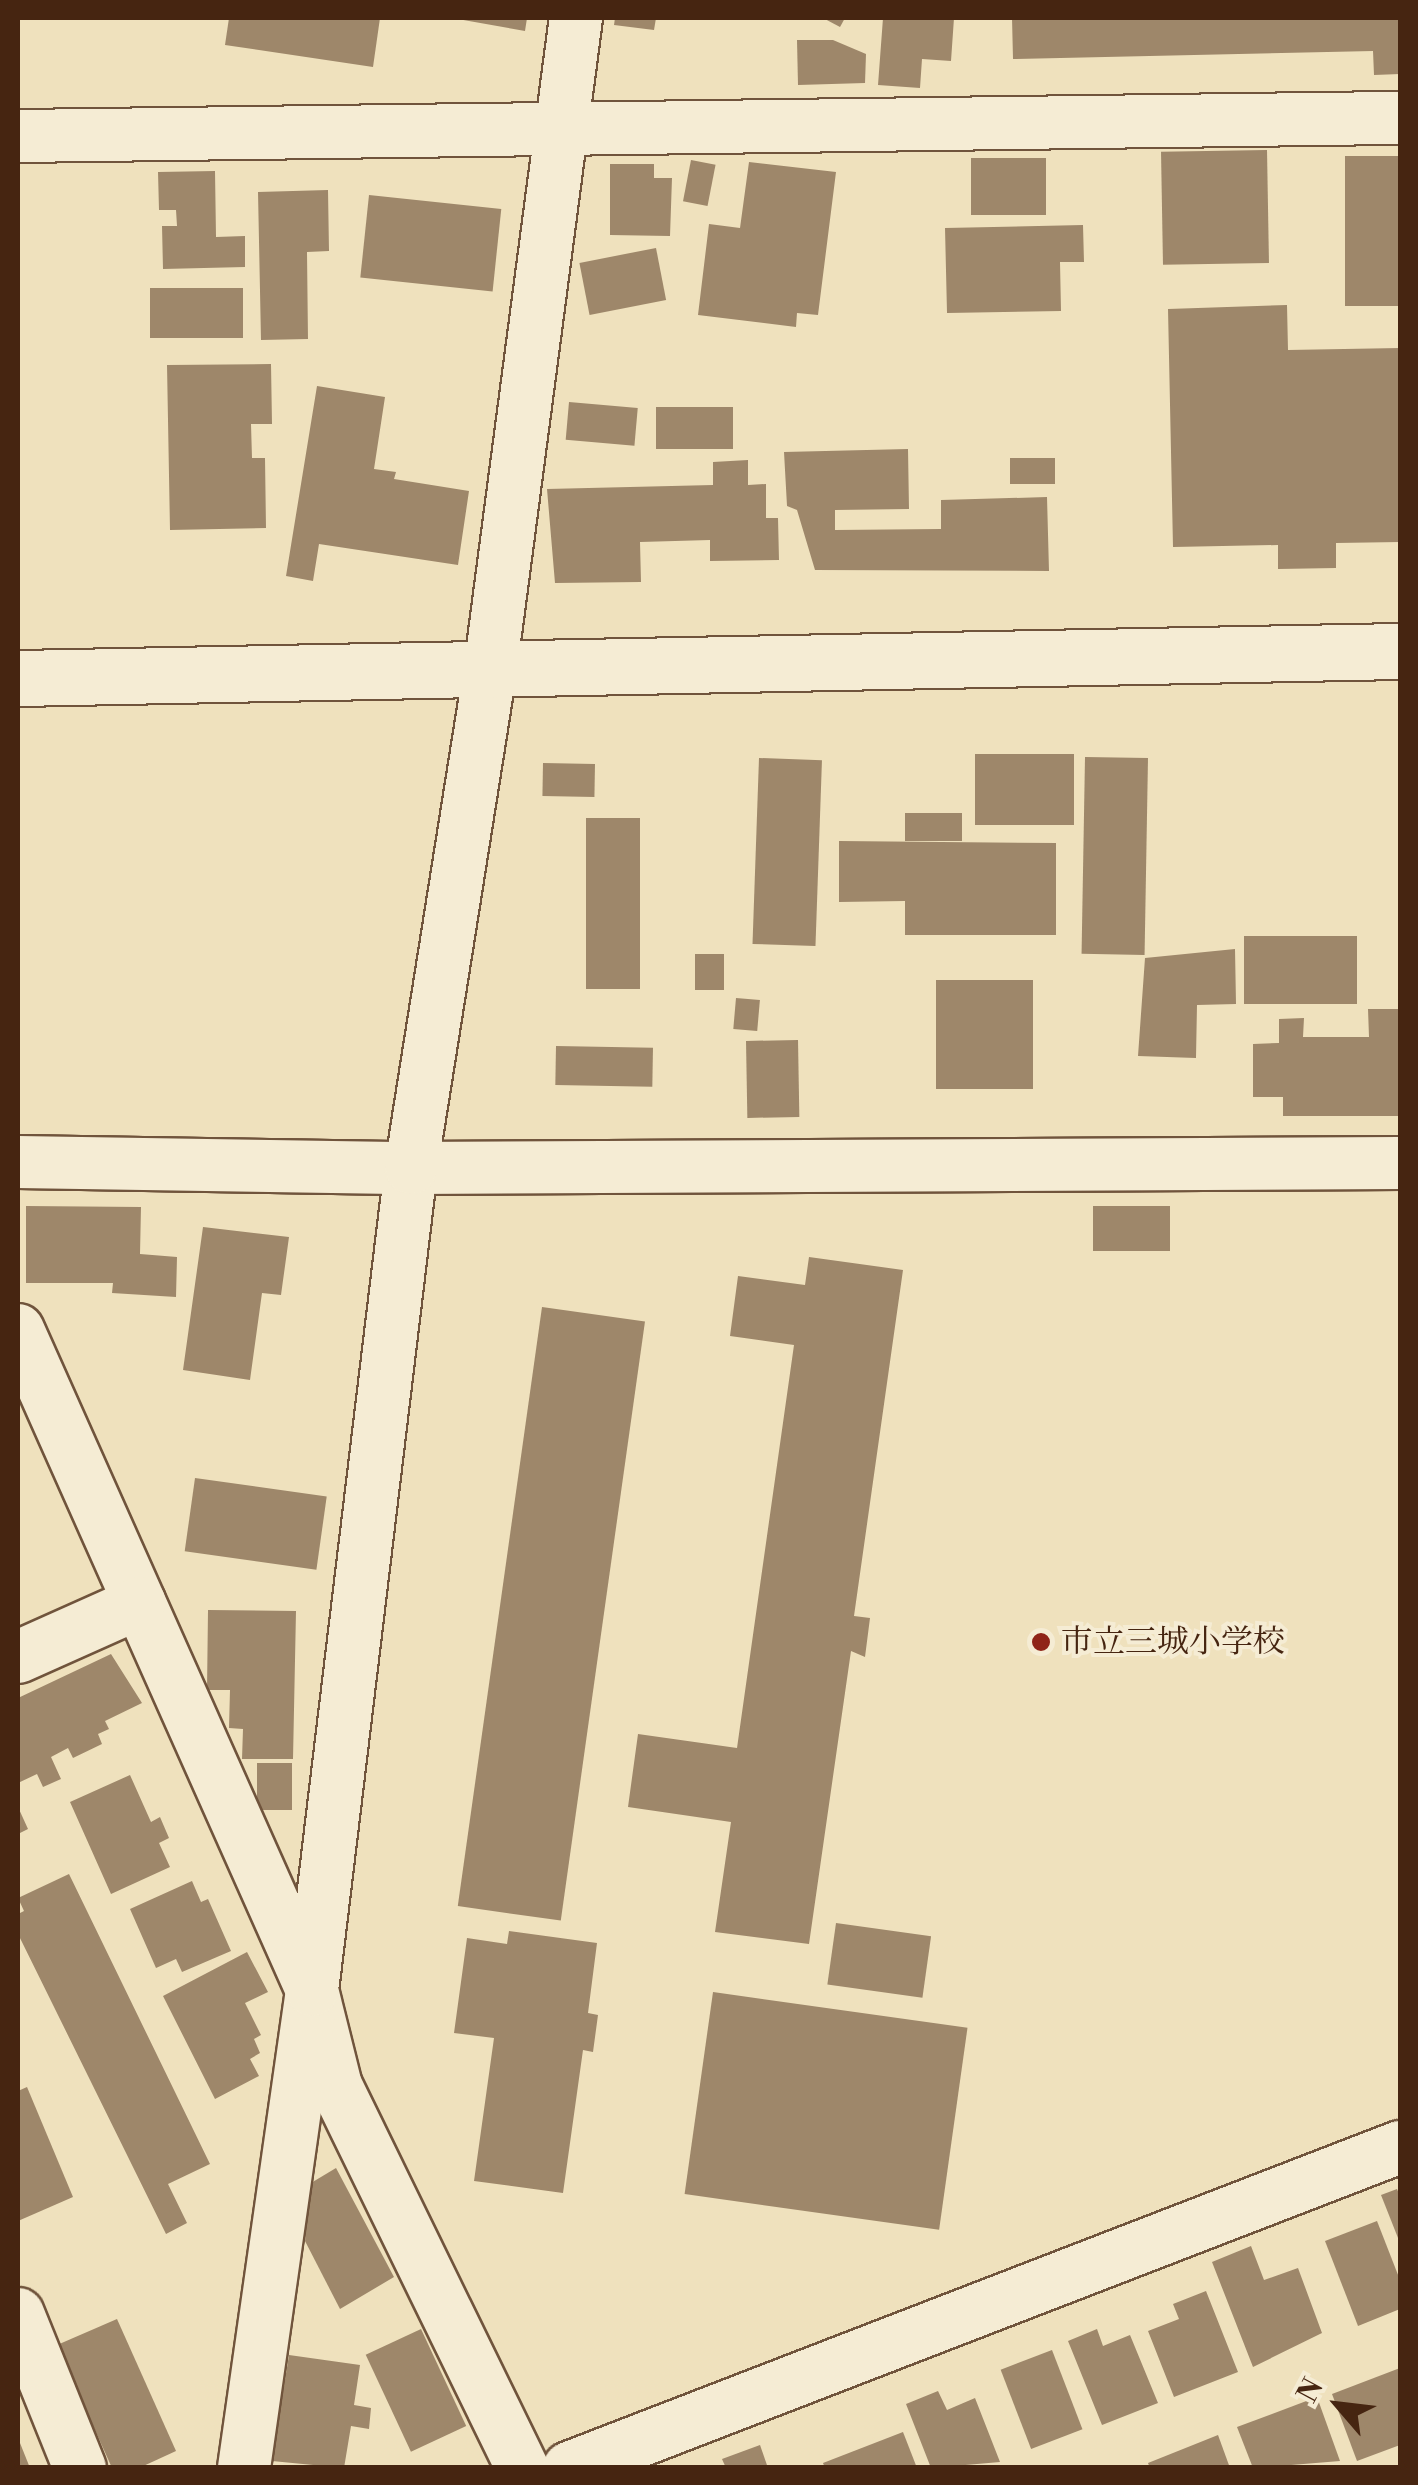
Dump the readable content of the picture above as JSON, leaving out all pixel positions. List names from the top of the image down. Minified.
{"places":["市立三城小学校"],"north":"top left"}
